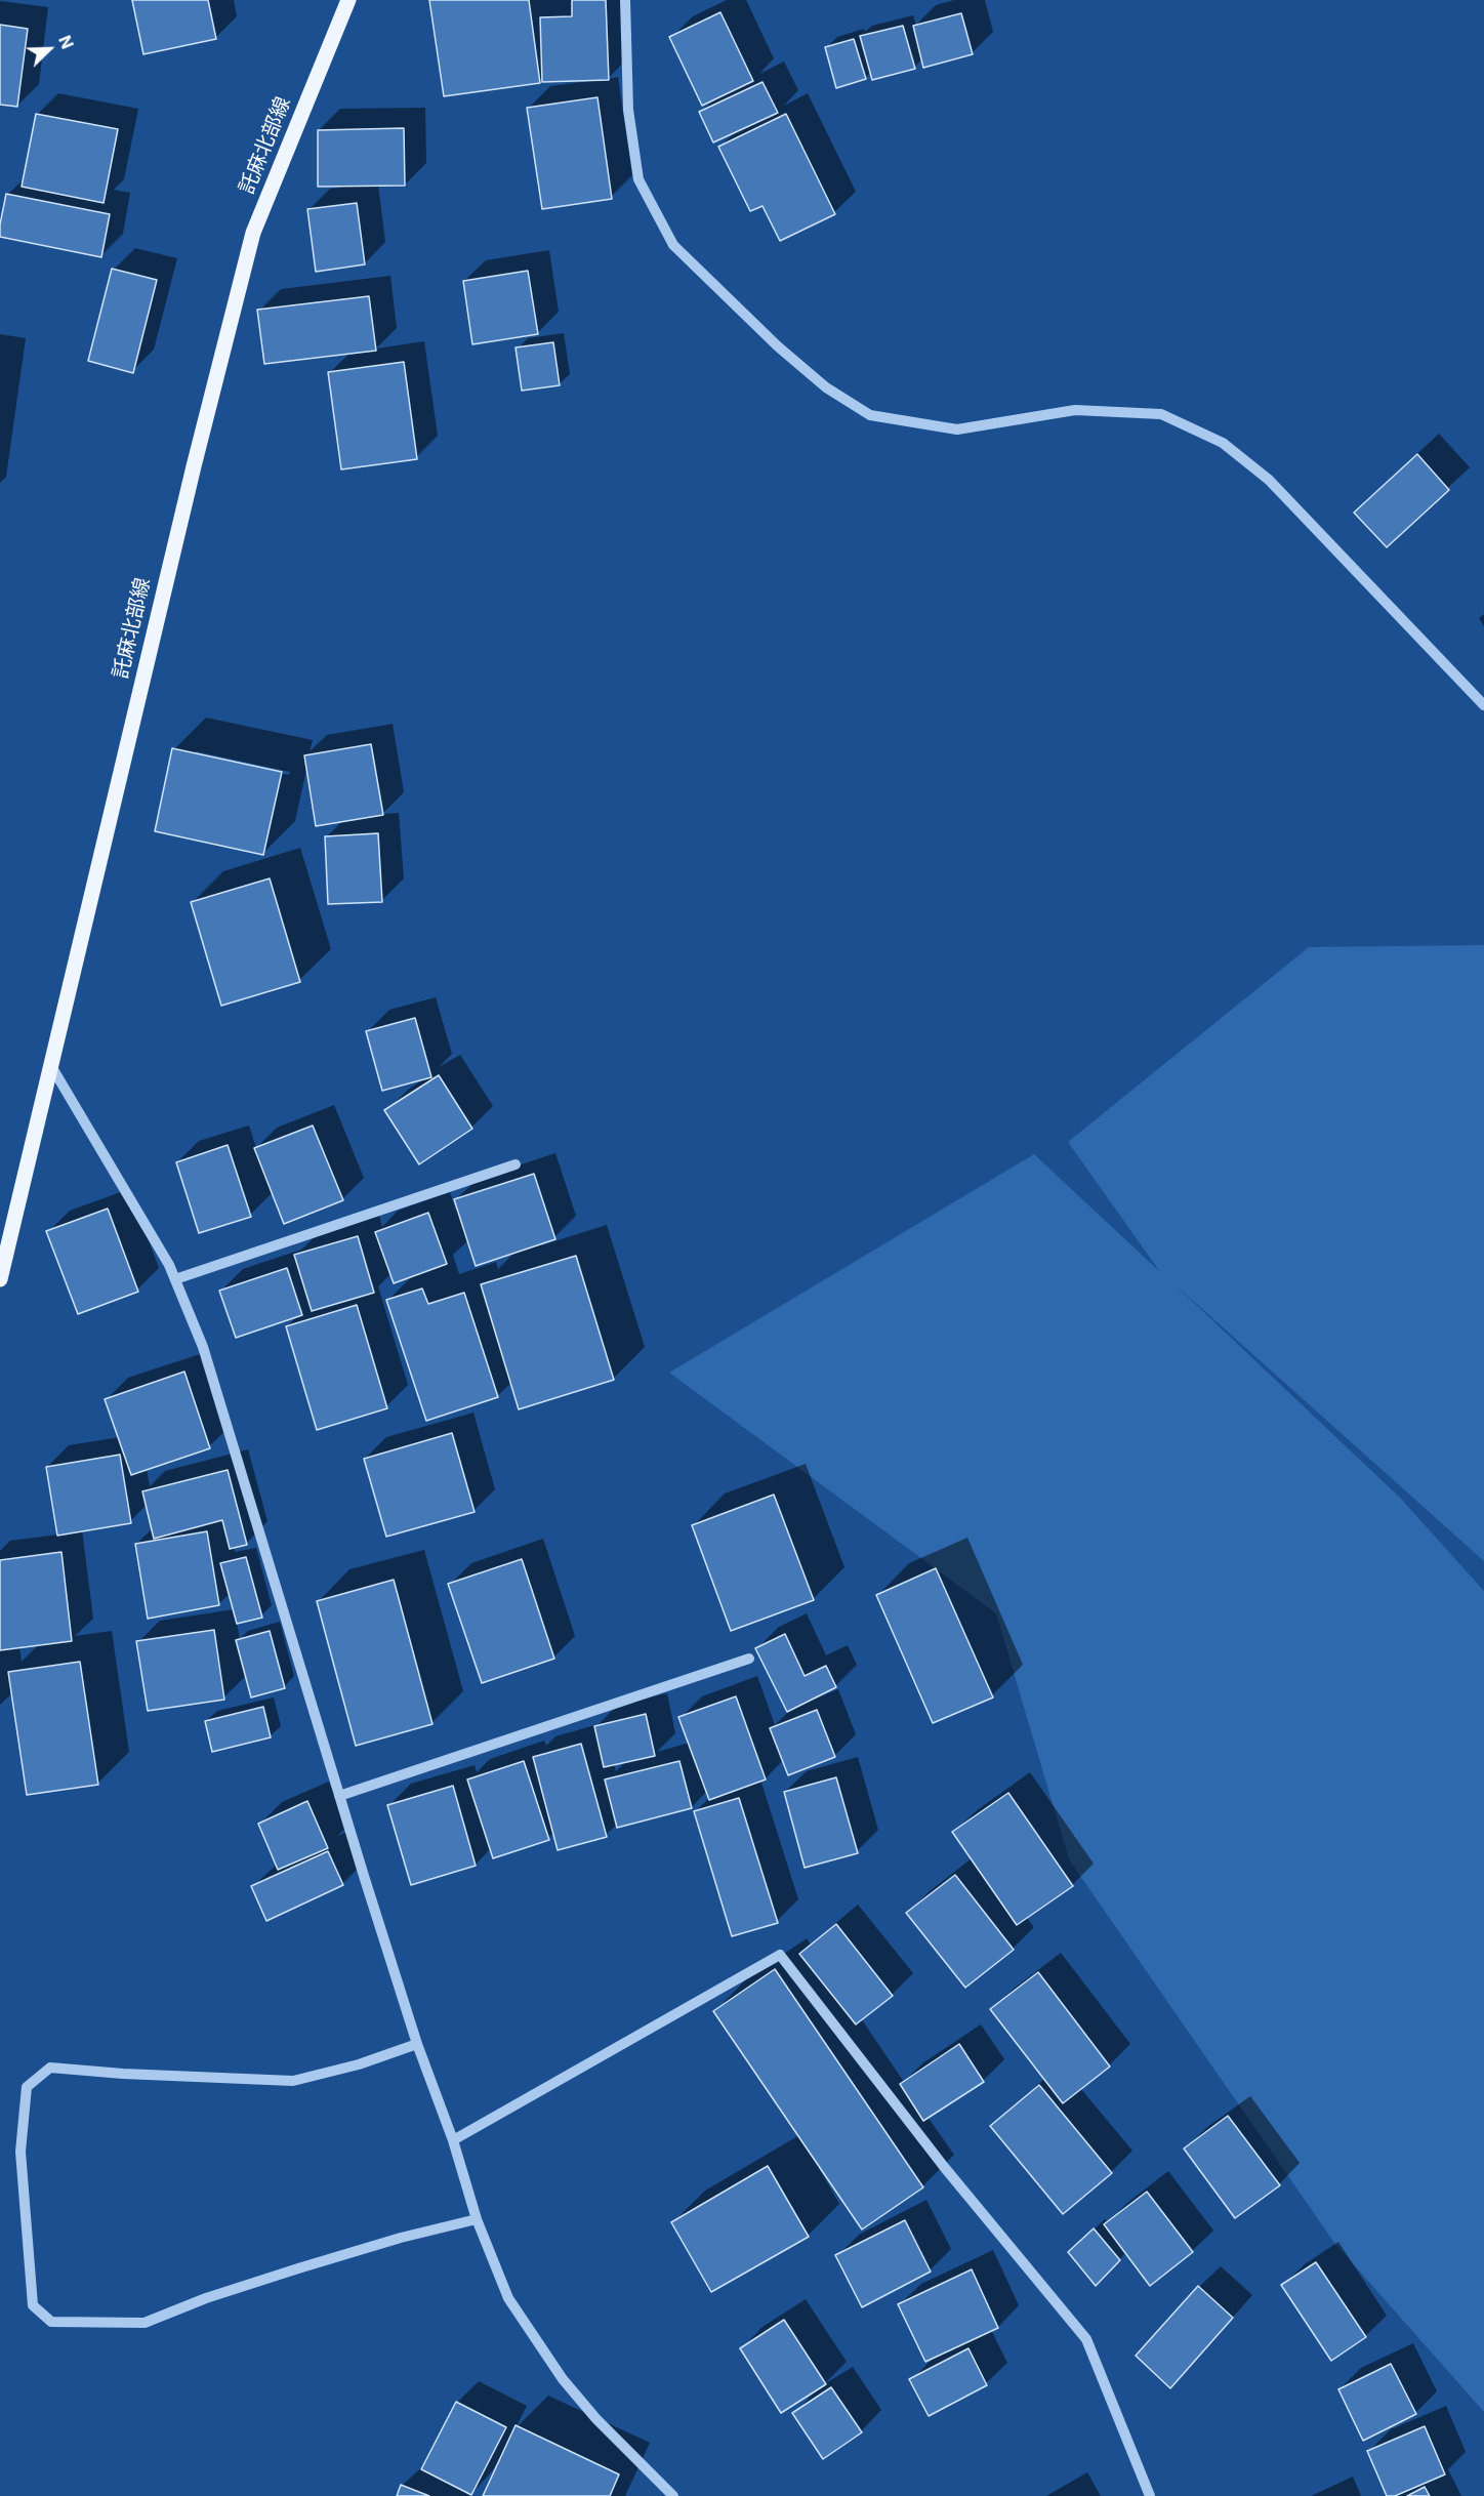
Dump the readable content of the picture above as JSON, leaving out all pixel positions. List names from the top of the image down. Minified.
{"streets":{"main road":["託麻北部線"]},"north":"top right"}
